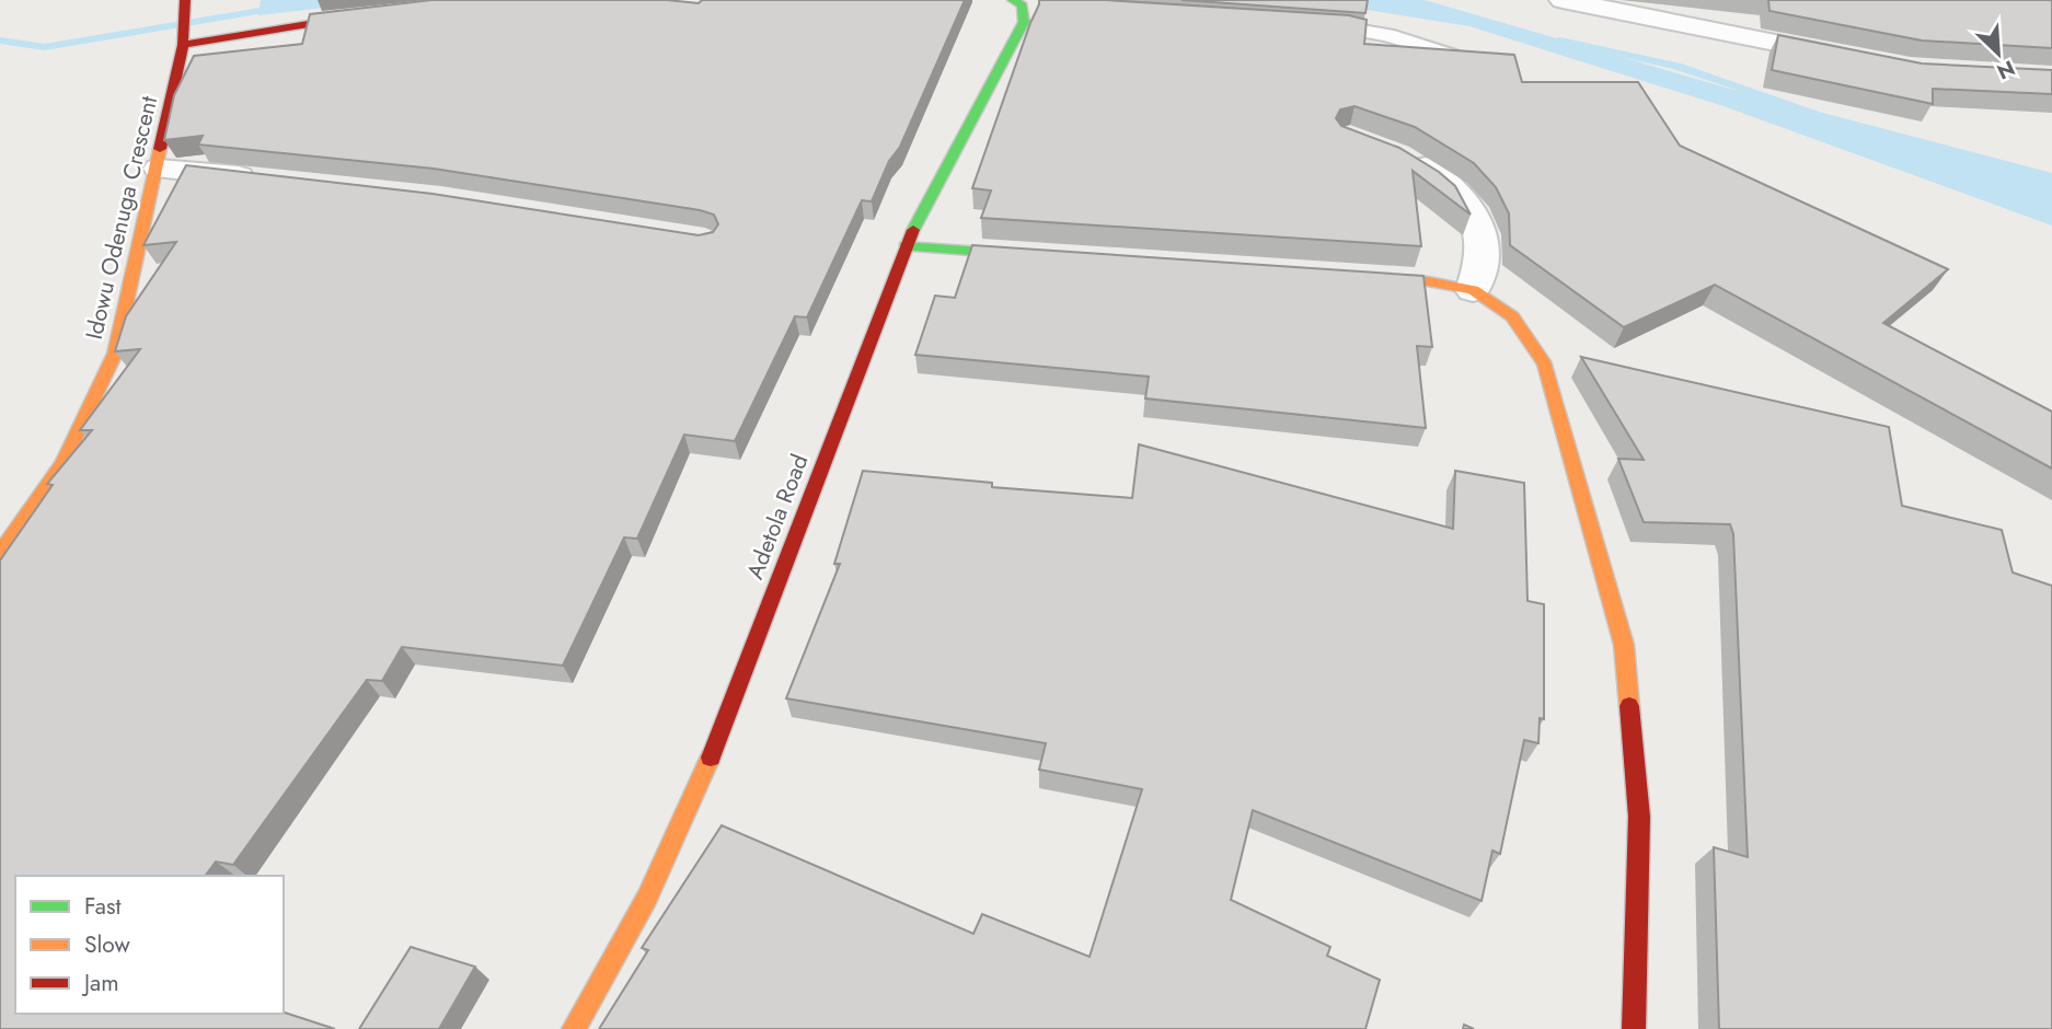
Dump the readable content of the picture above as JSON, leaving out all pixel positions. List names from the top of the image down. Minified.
{"streets":{"street":["Idowu Odenuga Crescent","Adetola Road"]},"legend":["Fast","Slow","Jam"],"north":"bottom right"}
